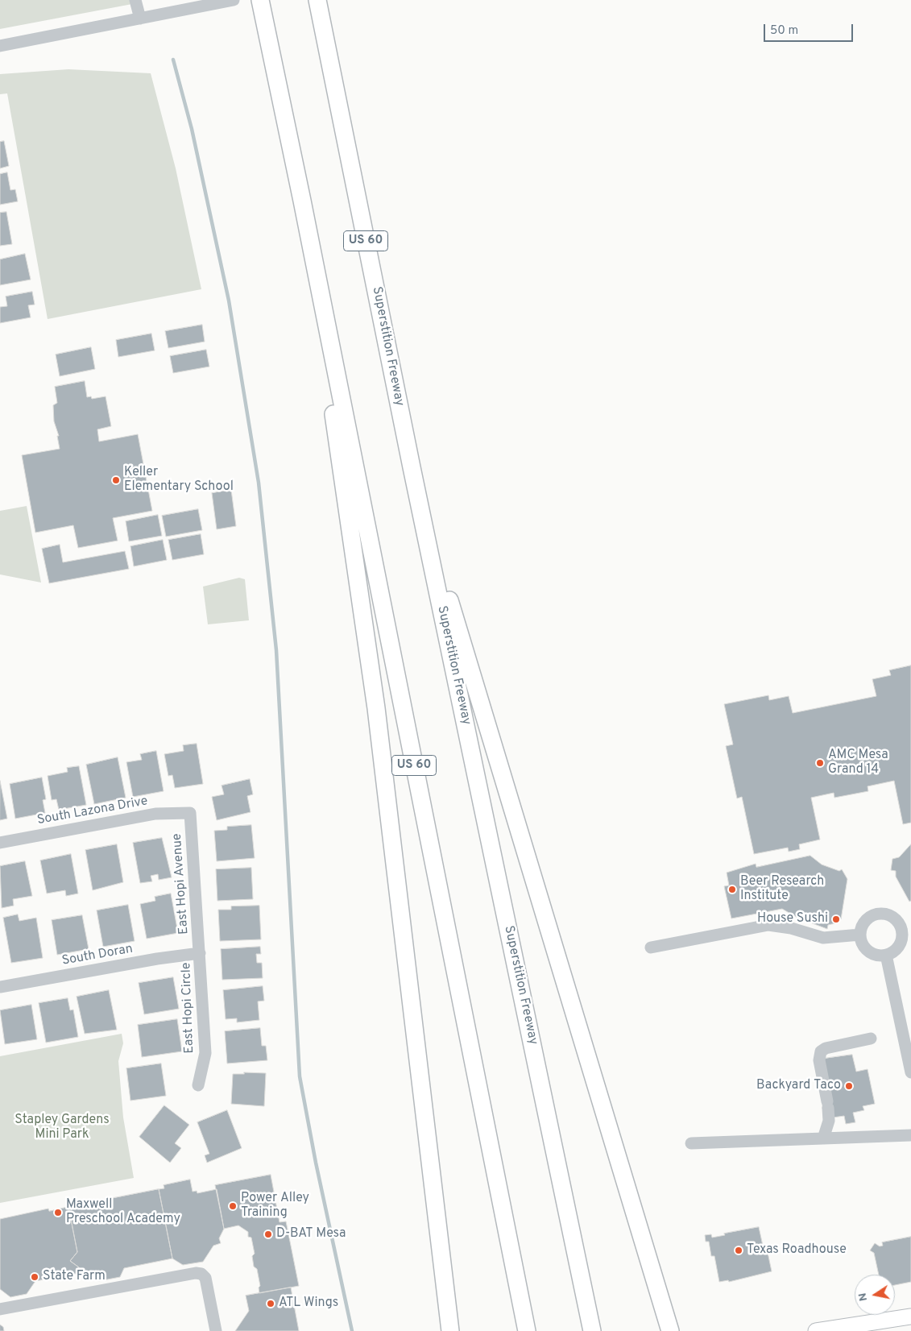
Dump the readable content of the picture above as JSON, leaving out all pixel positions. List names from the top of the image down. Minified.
{"streets":{"highway":["US 60","Superstition Freeway"],"street":["South Lazona Drive","East Hopi Avenue","South Doran","East Hopi Circle"]},"crossings":[["South Lazona Drive","East Hopi Avenue"],["East Hopi Avenue","South Doran"],["East Hopi Avenue","East Hopi Circle"],["South Doran","East Hopi Circle"]],"parks":["Stapley Gardens Mini Park"],"places":["Keller Elementary School","AMC Mesa Grand 14","Beer Research Institute","House Sushi","Backyard Taco","Power Alley Training","Maxwell Preschool Academy","D-BAT Mesa","Texas Roadhouse","State Farm","ATL Wings"],"scale_bar":"50 m","north":"left"}
